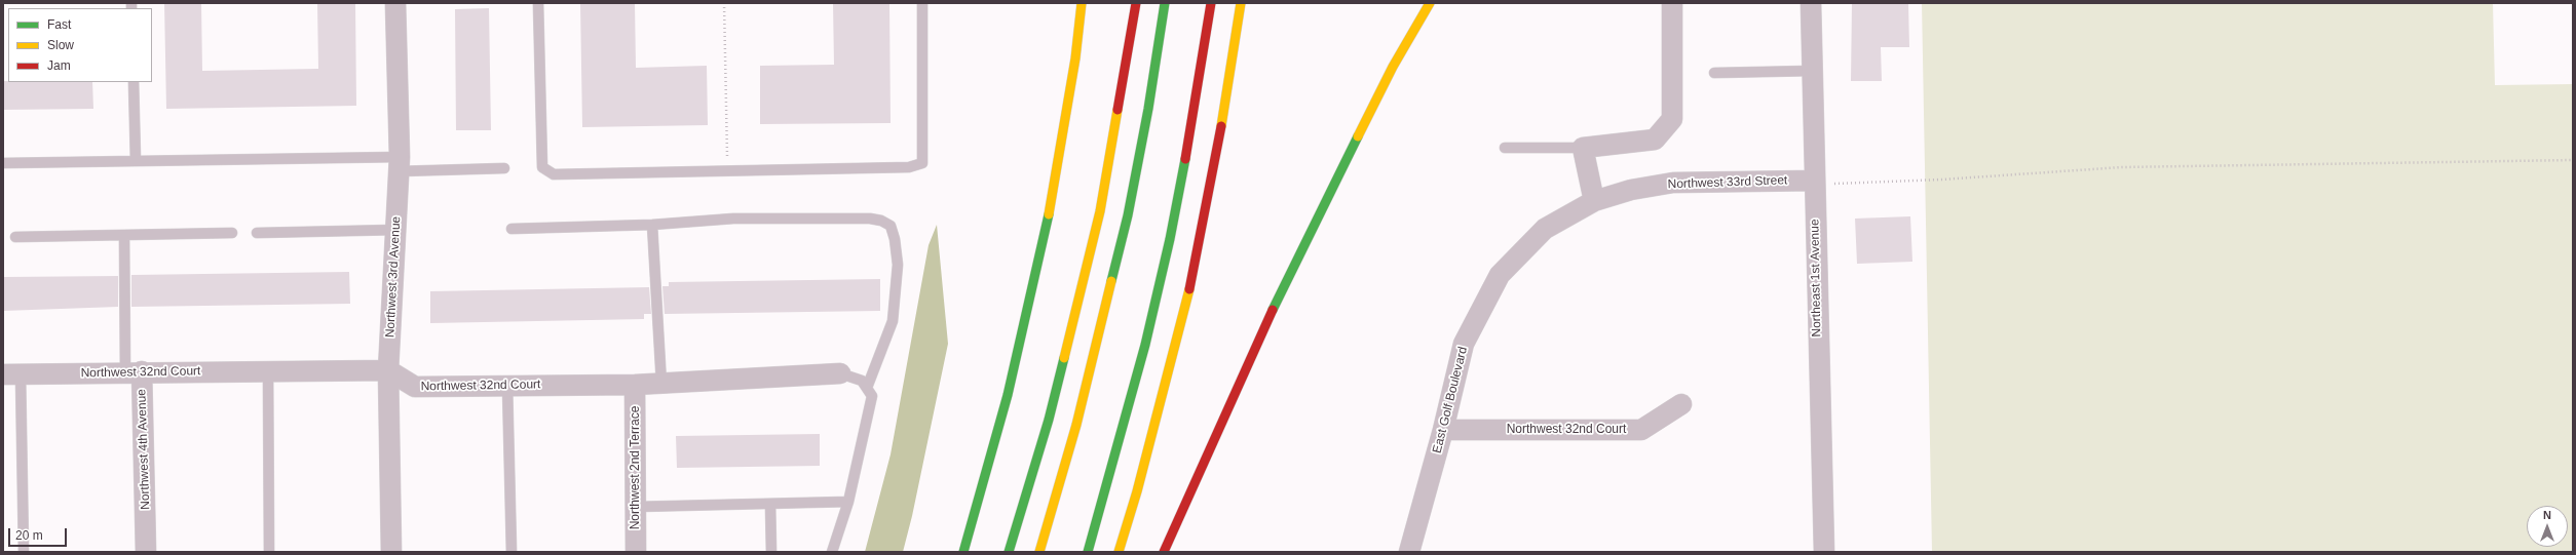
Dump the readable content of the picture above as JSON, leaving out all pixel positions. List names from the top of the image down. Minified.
{"streets":{"street":["Northwest 33rd Street","Northwest 3rd Avenue","Northeast 1st Avenue","Northwest 32nd Court","East Golf Boulevard","Northwest 4th Avenue","Northwest 2nd Terrace"]},"crossings":[["Northwest 33rd Street","Northeast 1st Avenue"],["Northwest 33rd Street","East Golf Boulevard"],["Northwest 3rd Avenue","Northwest 32nd Court"],["Northwest 32nd Court","East Golf Boulevard"],["Northwest 32nd Court","Northwest 4th Avenue"],["Northwest 32nd Court","Northwest 2nd Terrace"]],"legend":["Fast","Slow","Jam"],"scale_bar":"20 m","north":"top"}
